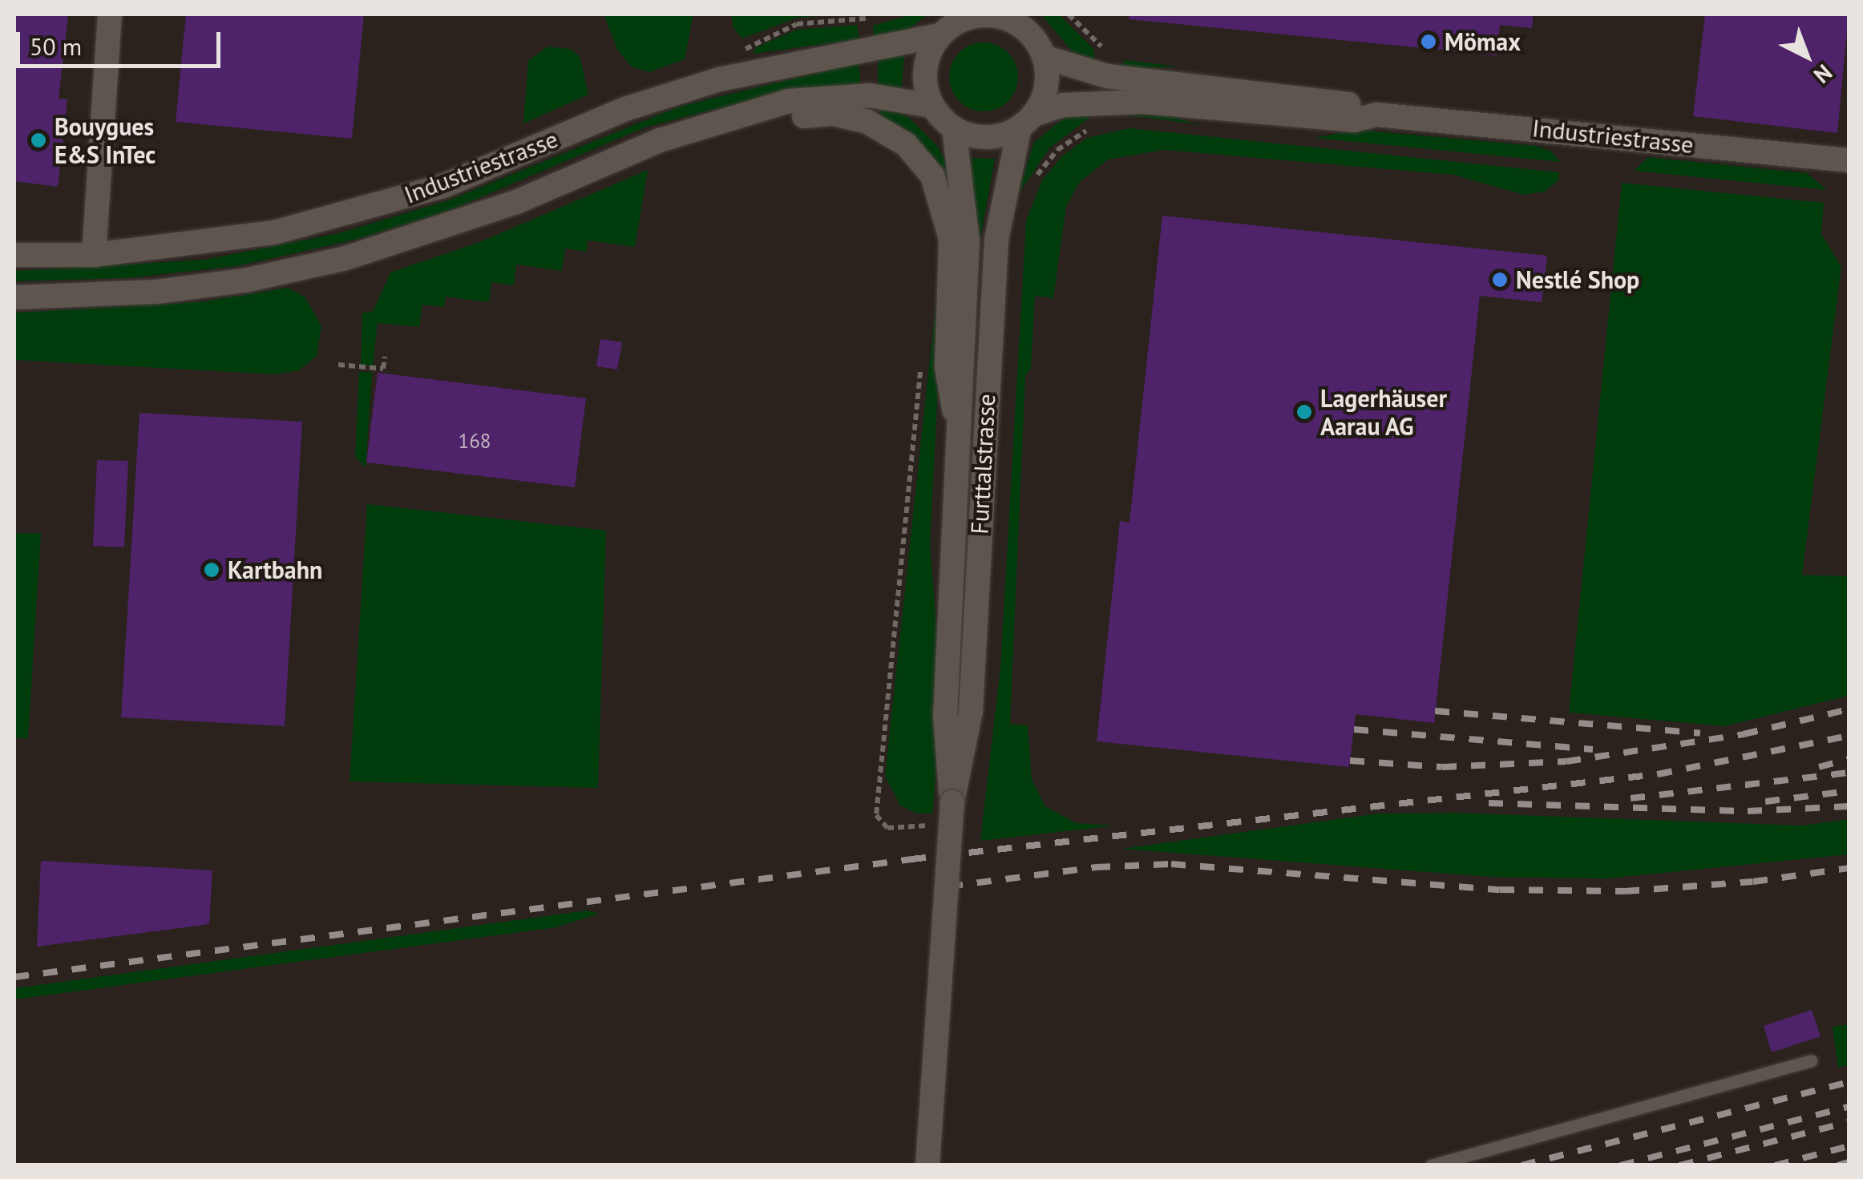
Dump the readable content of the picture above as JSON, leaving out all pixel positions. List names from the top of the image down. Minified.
{"streets":{"street":["Industriestrasse","Furttalstrasse"]},"crossings":[["Industriestrasse","Furttalstrasse"]],"places":["Mömax","Bouygues E&S InTec","Nestlé Shop","Lagerhäuser Aarau AG","Kartbahn"],"house_numbers":["168"],"scale_bar":"50 m","north":"bottom right"}
